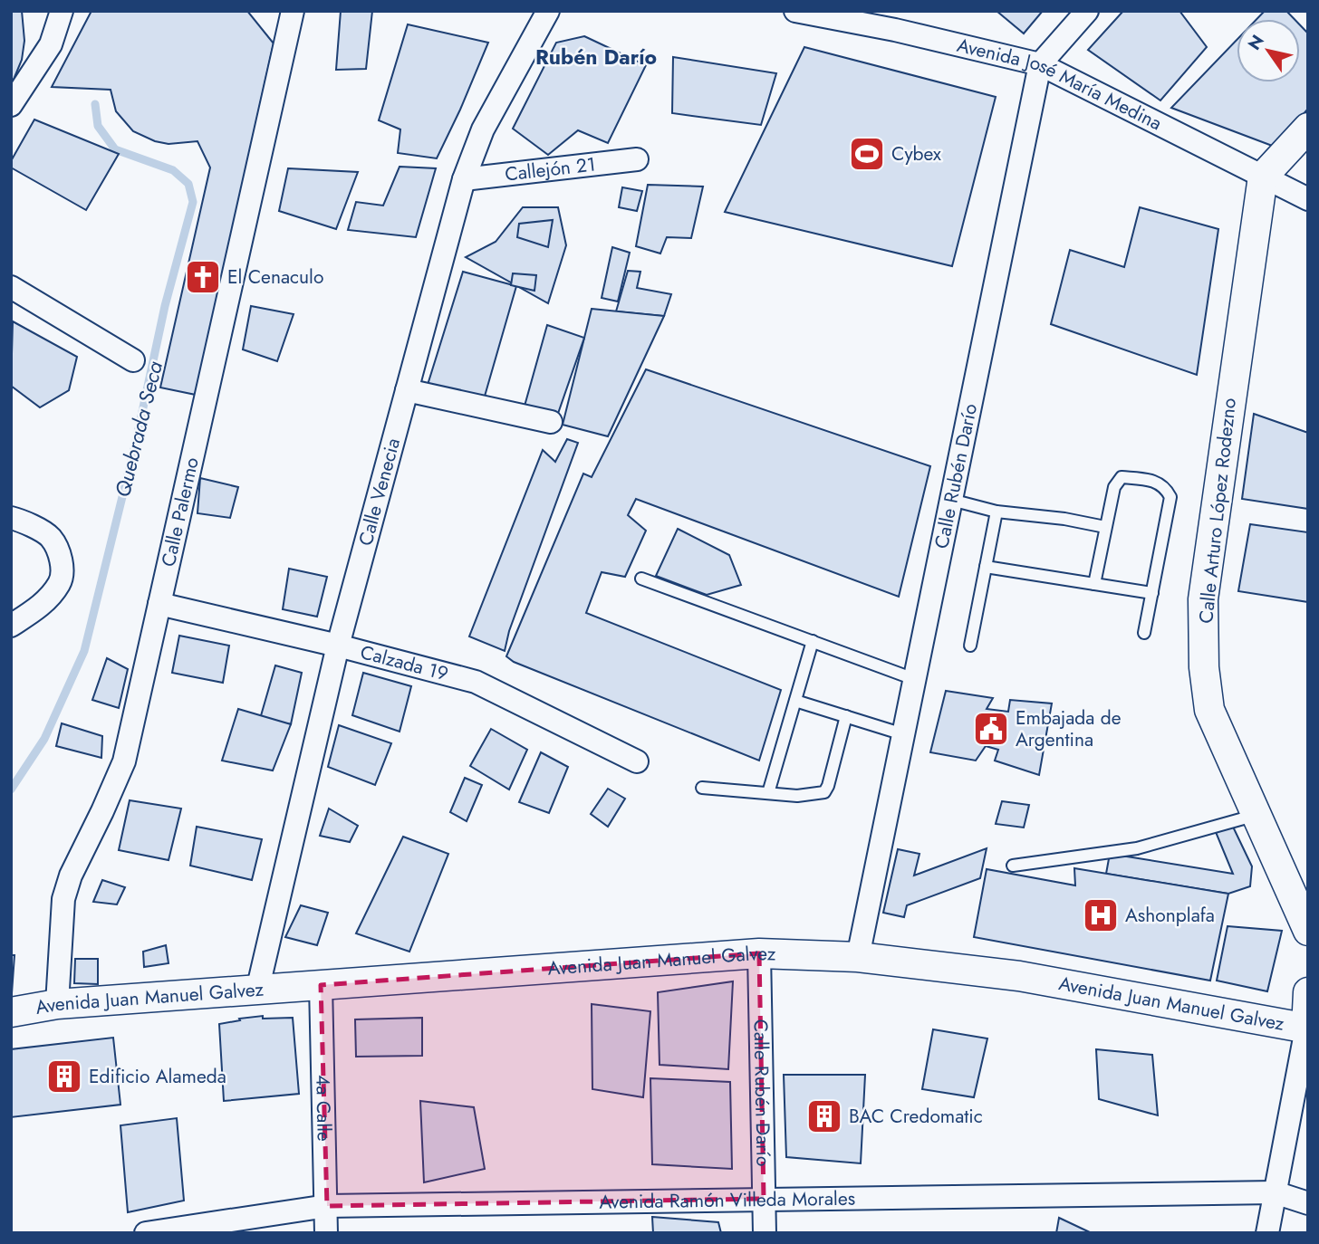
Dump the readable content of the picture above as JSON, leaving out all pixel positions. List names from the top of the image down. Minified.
{"streets":{"street":["Avenida José María Medina","Callejón 21","Calle Rubén Darío","Calle Venecia","Calle Arturo López Rodezno","Calle Palermo","Calzada 19","Avenida Juan Manuel Galvez","4a Calle","Avenida Ramón Villeda Morales"]},"crossings":[["Avenida José María Medina","Calle Rubén Darío"],["Avenida José María Medina","Calle Arturo López Rodezno"],["Callejón 21","Calle Venecia"],["Calle Rubén Darío","Avenida Juan Manuel Galvez"],["Calle Rubén Darío","Avenida Ramón Villeda Morales"],["Calle Venecia","Calzada 19"],["Calle Venecia","Avenida Juan Manuel Galvez"],["Calle Palermo","Calzada 19"],["Calle Palermo","Avenida Juan Manuel Galvez"],["Avenida Juan Manuel Galvez","4a Calle"],["4a Calle","Avenida Ramón Villeda Morales"]],"districts":["Rubén Darío"],"water":["Quebrada Seca"],"places":{"sports":["Cybex"],"church":["El Cenaculo"],"public building":["Embajada de Argentina"],"hospital":["Ashonplafa"],"building":["Edificio Alameda","BAC Credomatic"]},"north":"top left"}
